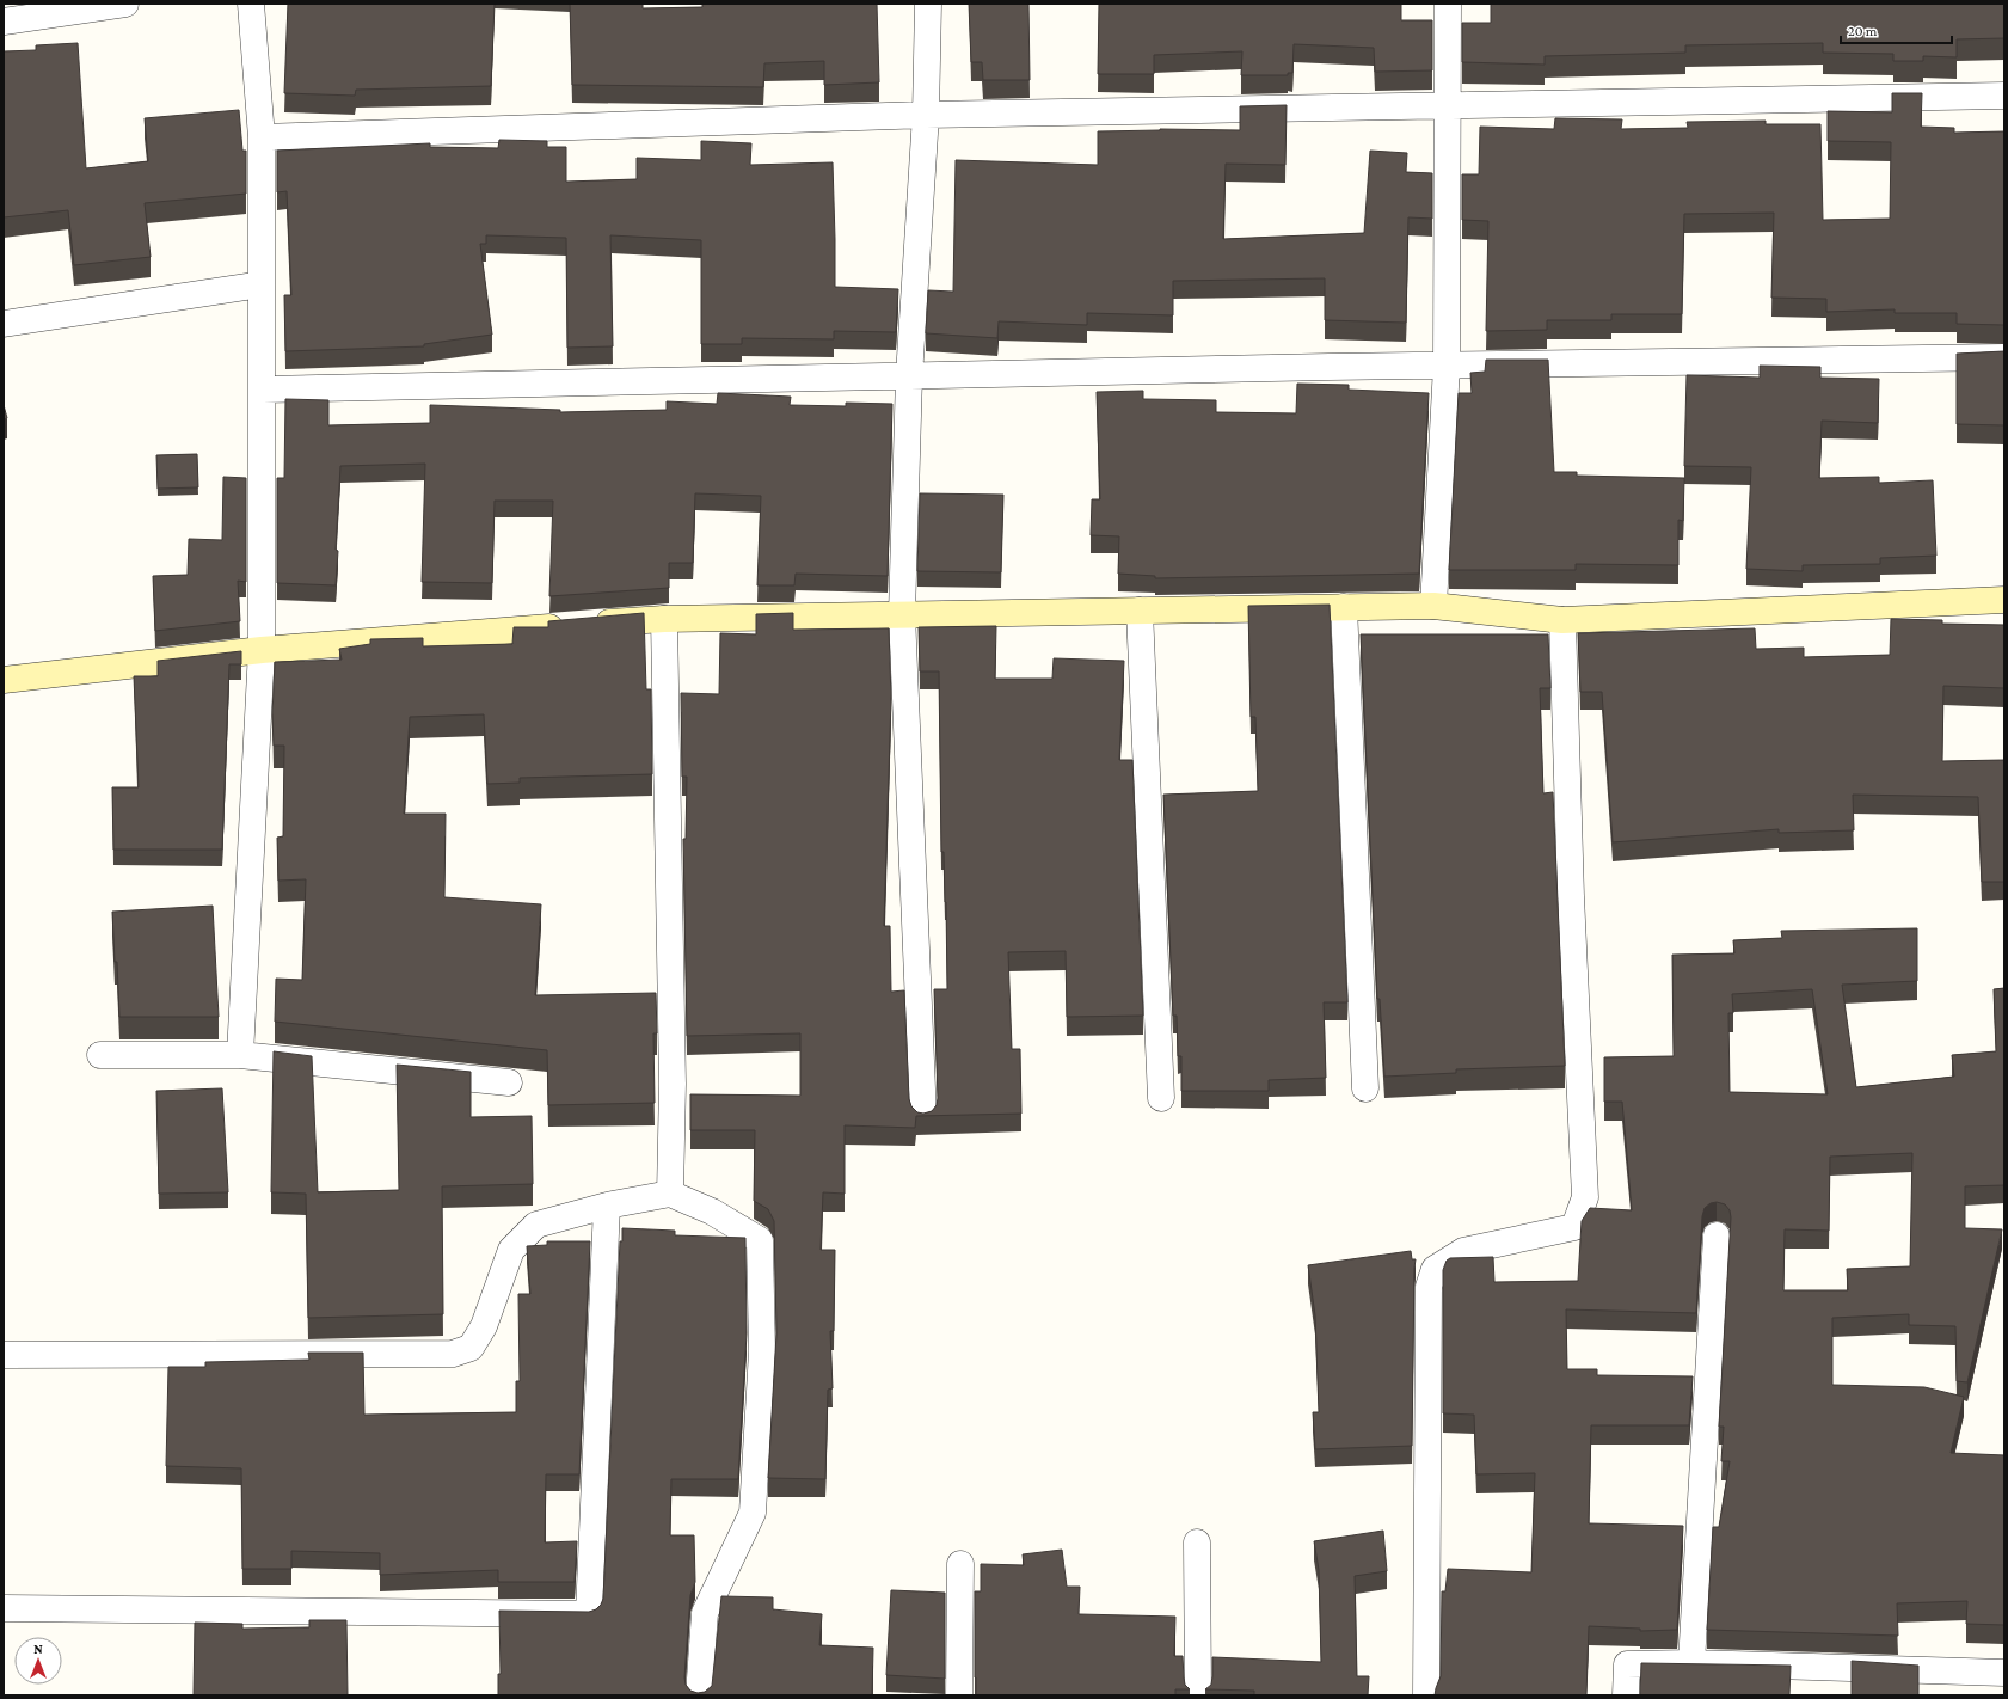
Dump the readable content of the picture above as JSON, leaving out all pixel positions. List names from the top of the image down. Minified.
{"scale_bar":"20 m","north":"top"}
